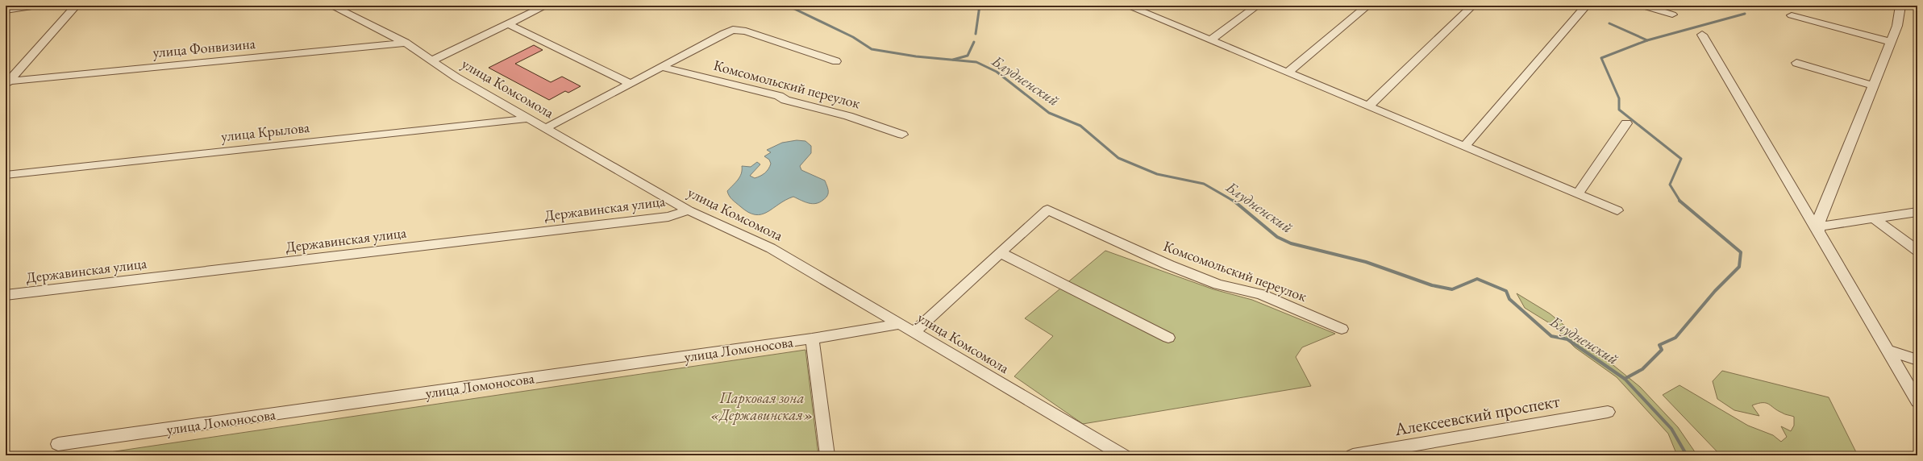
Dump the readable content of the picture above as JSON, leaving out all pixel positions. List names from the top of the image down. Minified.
{"streets":{"street":["улица Фонвизина","Комсомольский переулок","улица Комсомола","улица Крылова","Державинская улица","улица Ломоносова","Алексеевский проспект"]},"crossings":[["улица Фонвизина","улица Комсомола"],["Комсомольский переулок","улица Комсомола"],["улица Комсомола","улица Крылова"],["улица Комсомола","Державинская улица"],["улица Комсомола","улица Ломоносова"]],"water":["Блудненский"],"parks":["Парковая зона «Державинская»"]}
